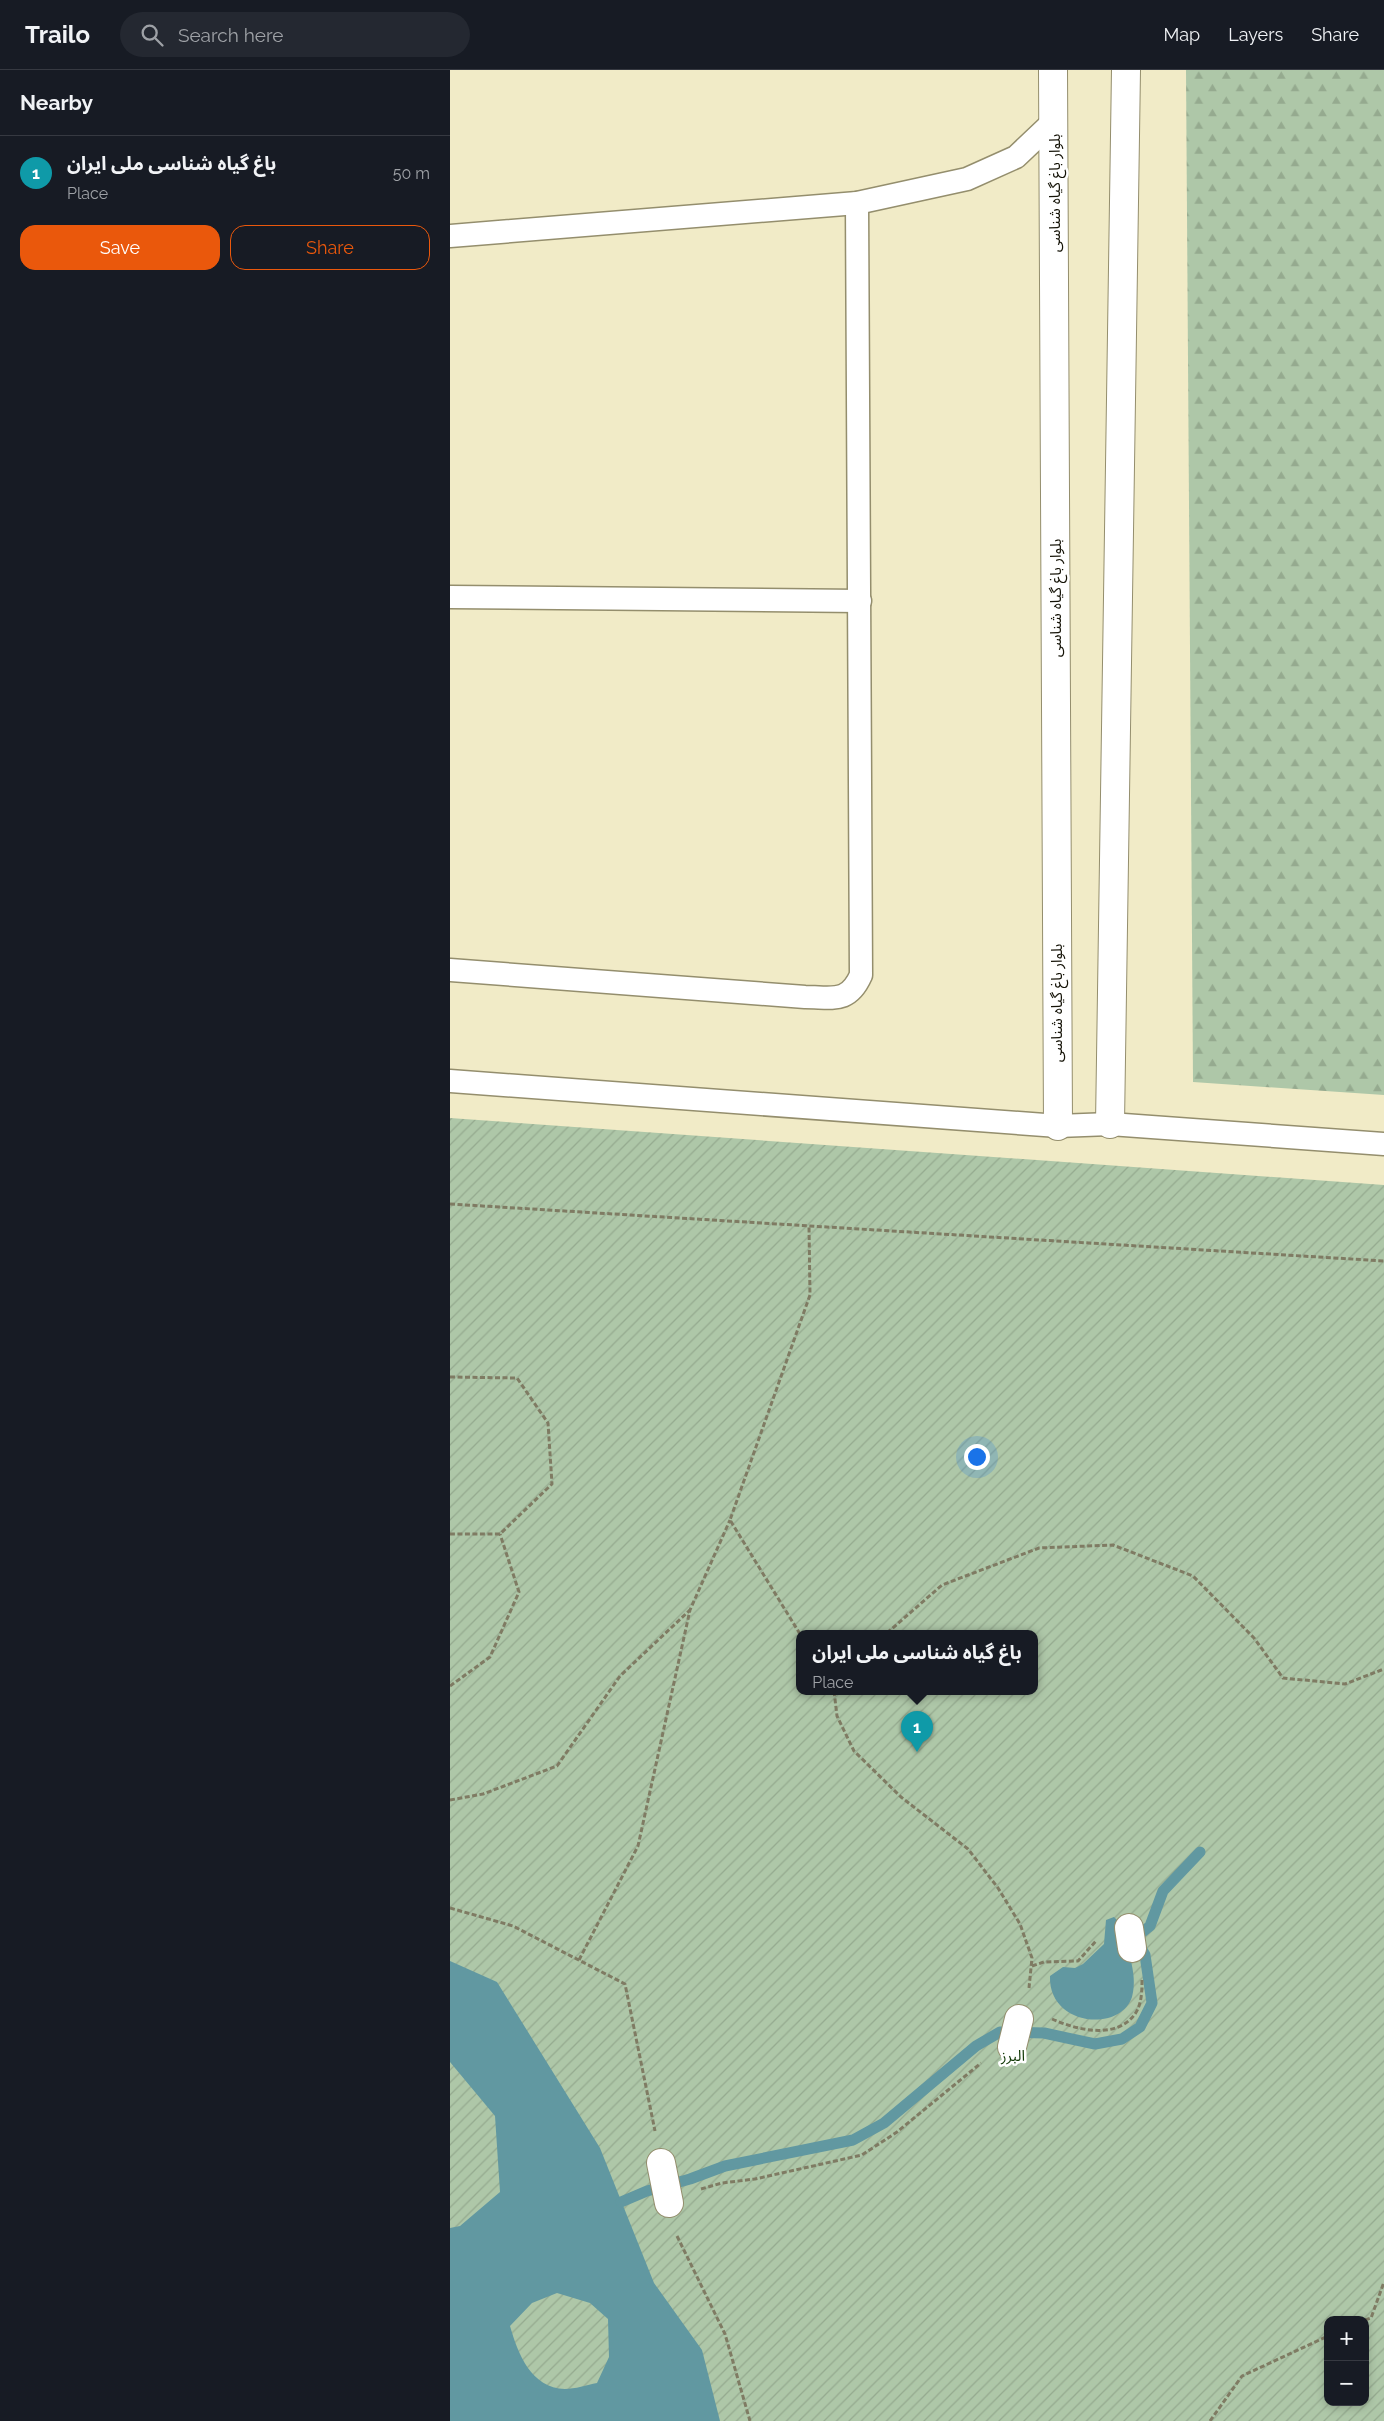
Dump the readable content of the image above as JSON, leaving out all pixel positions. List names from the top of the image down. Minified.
{"streets":{"street":["بلوار باغ گیاه شناسی"]},"parks":["البرز"],"page":{"header":"Trailo","search":"Search here","nav":["Map","Layers","Share"],"heading":"Nearby","list":[{"mark":"1","name":"باغ گیاه‌ شناسی ملی ایران","note":"Place","value":"50 m"}],"buttons":["Save","Share"],"popup":["باغ گیاه‌ شناسی ملی ایران","Place"],"pins":"1","map_buttons":["+","−"]}}
